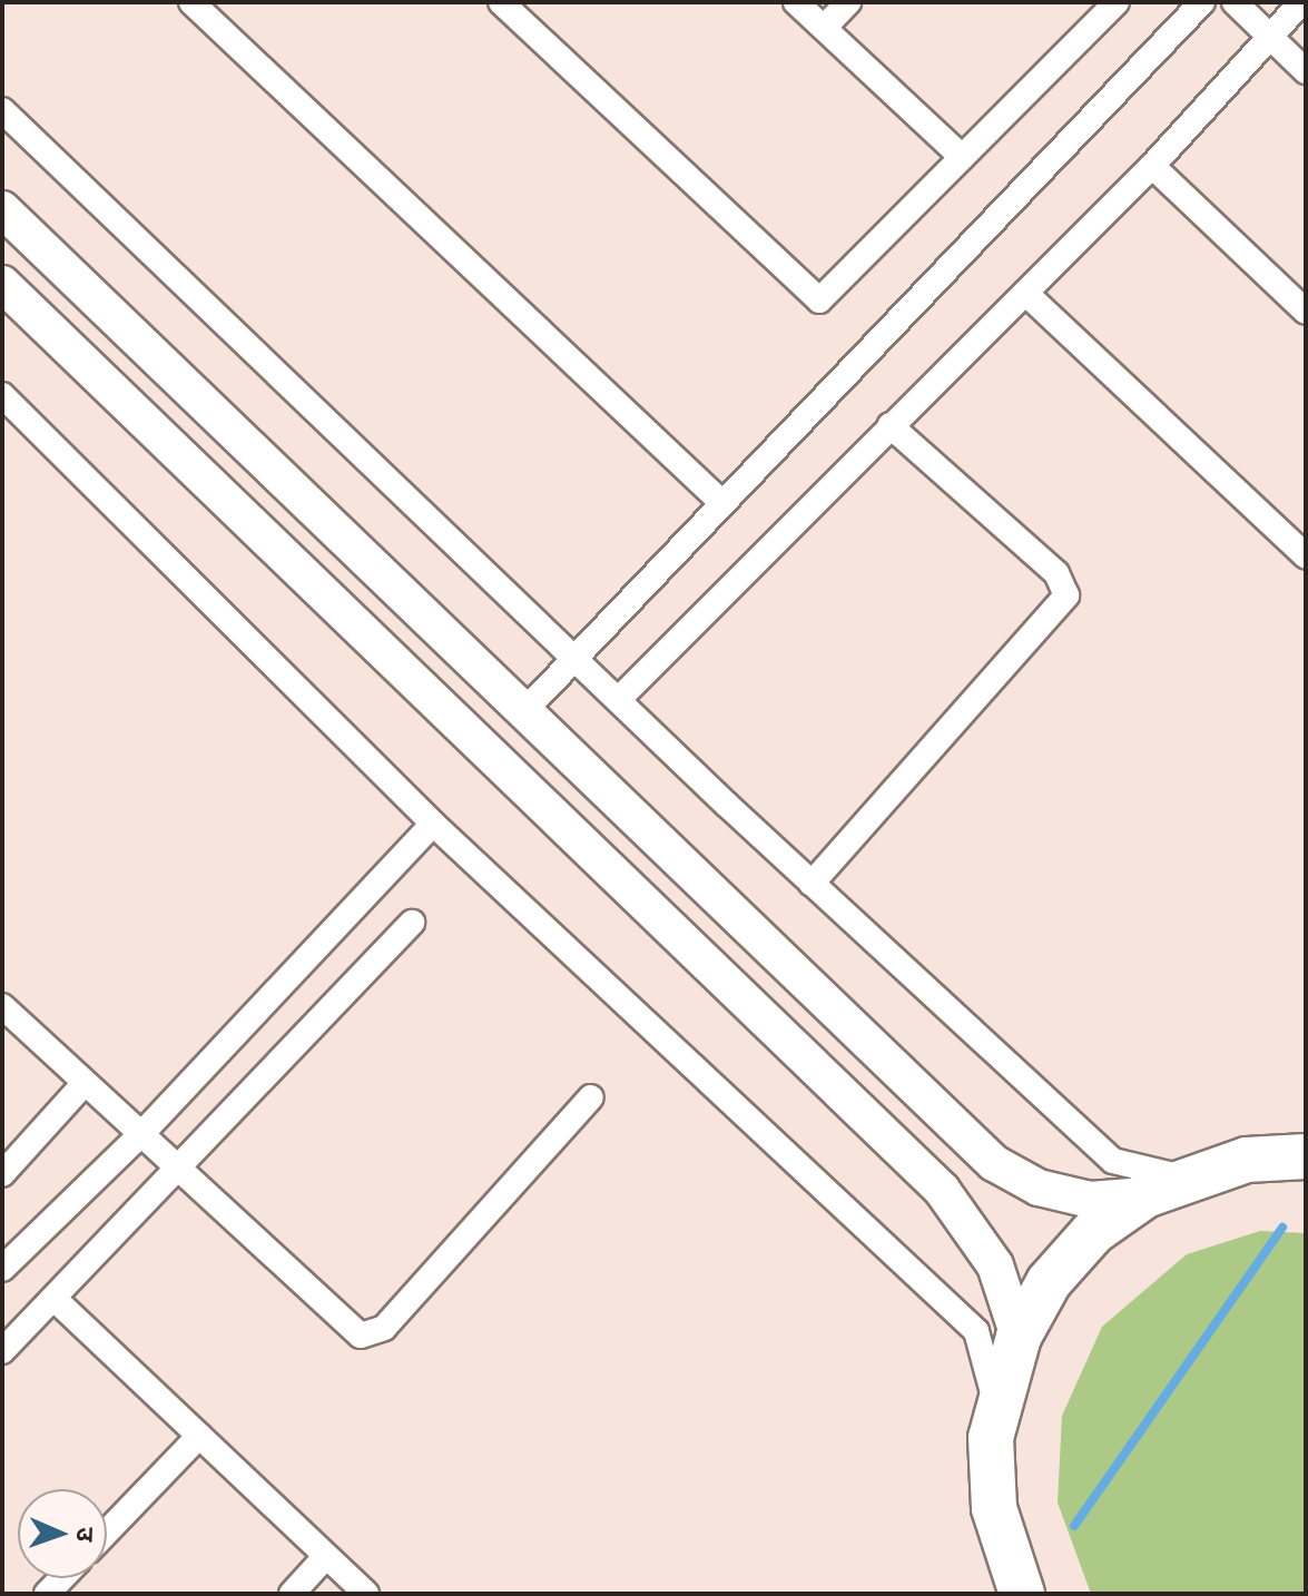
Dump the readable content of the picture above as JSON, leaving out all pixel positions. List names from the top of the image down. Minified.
{"north":"right"}
